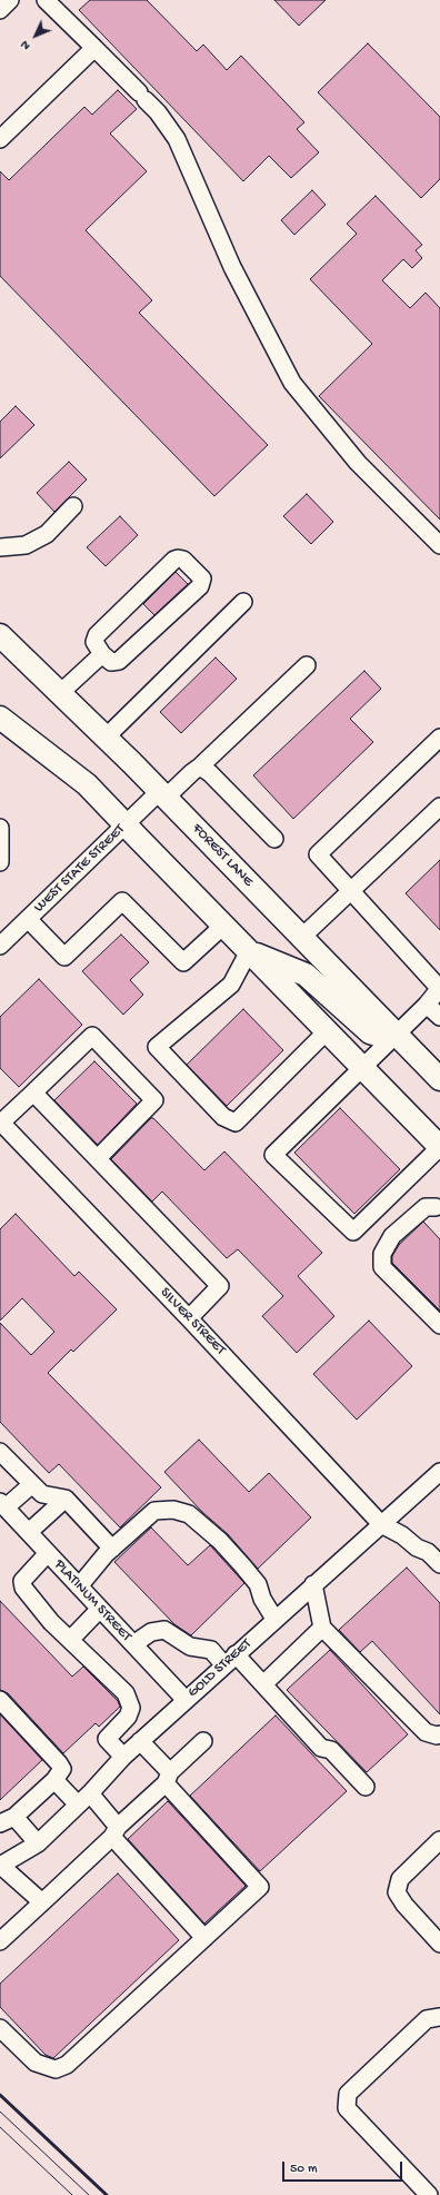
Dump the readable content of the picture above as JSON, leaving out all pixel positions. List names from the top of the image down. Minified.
{"streets":{"main road":["FOREST LANE"],"street":["WEST STATE STREET","SILVER STREET","PLATINUM STREET","GOLD STREET"]},"crossings":[["FOREST LANE","WEST STATE STREET"],["SILVER STREET","GOLD STREET"],["PLATINUM STREET","GOLD STREET"]],"scale_bar":"50 m","north":"bottom left"}
